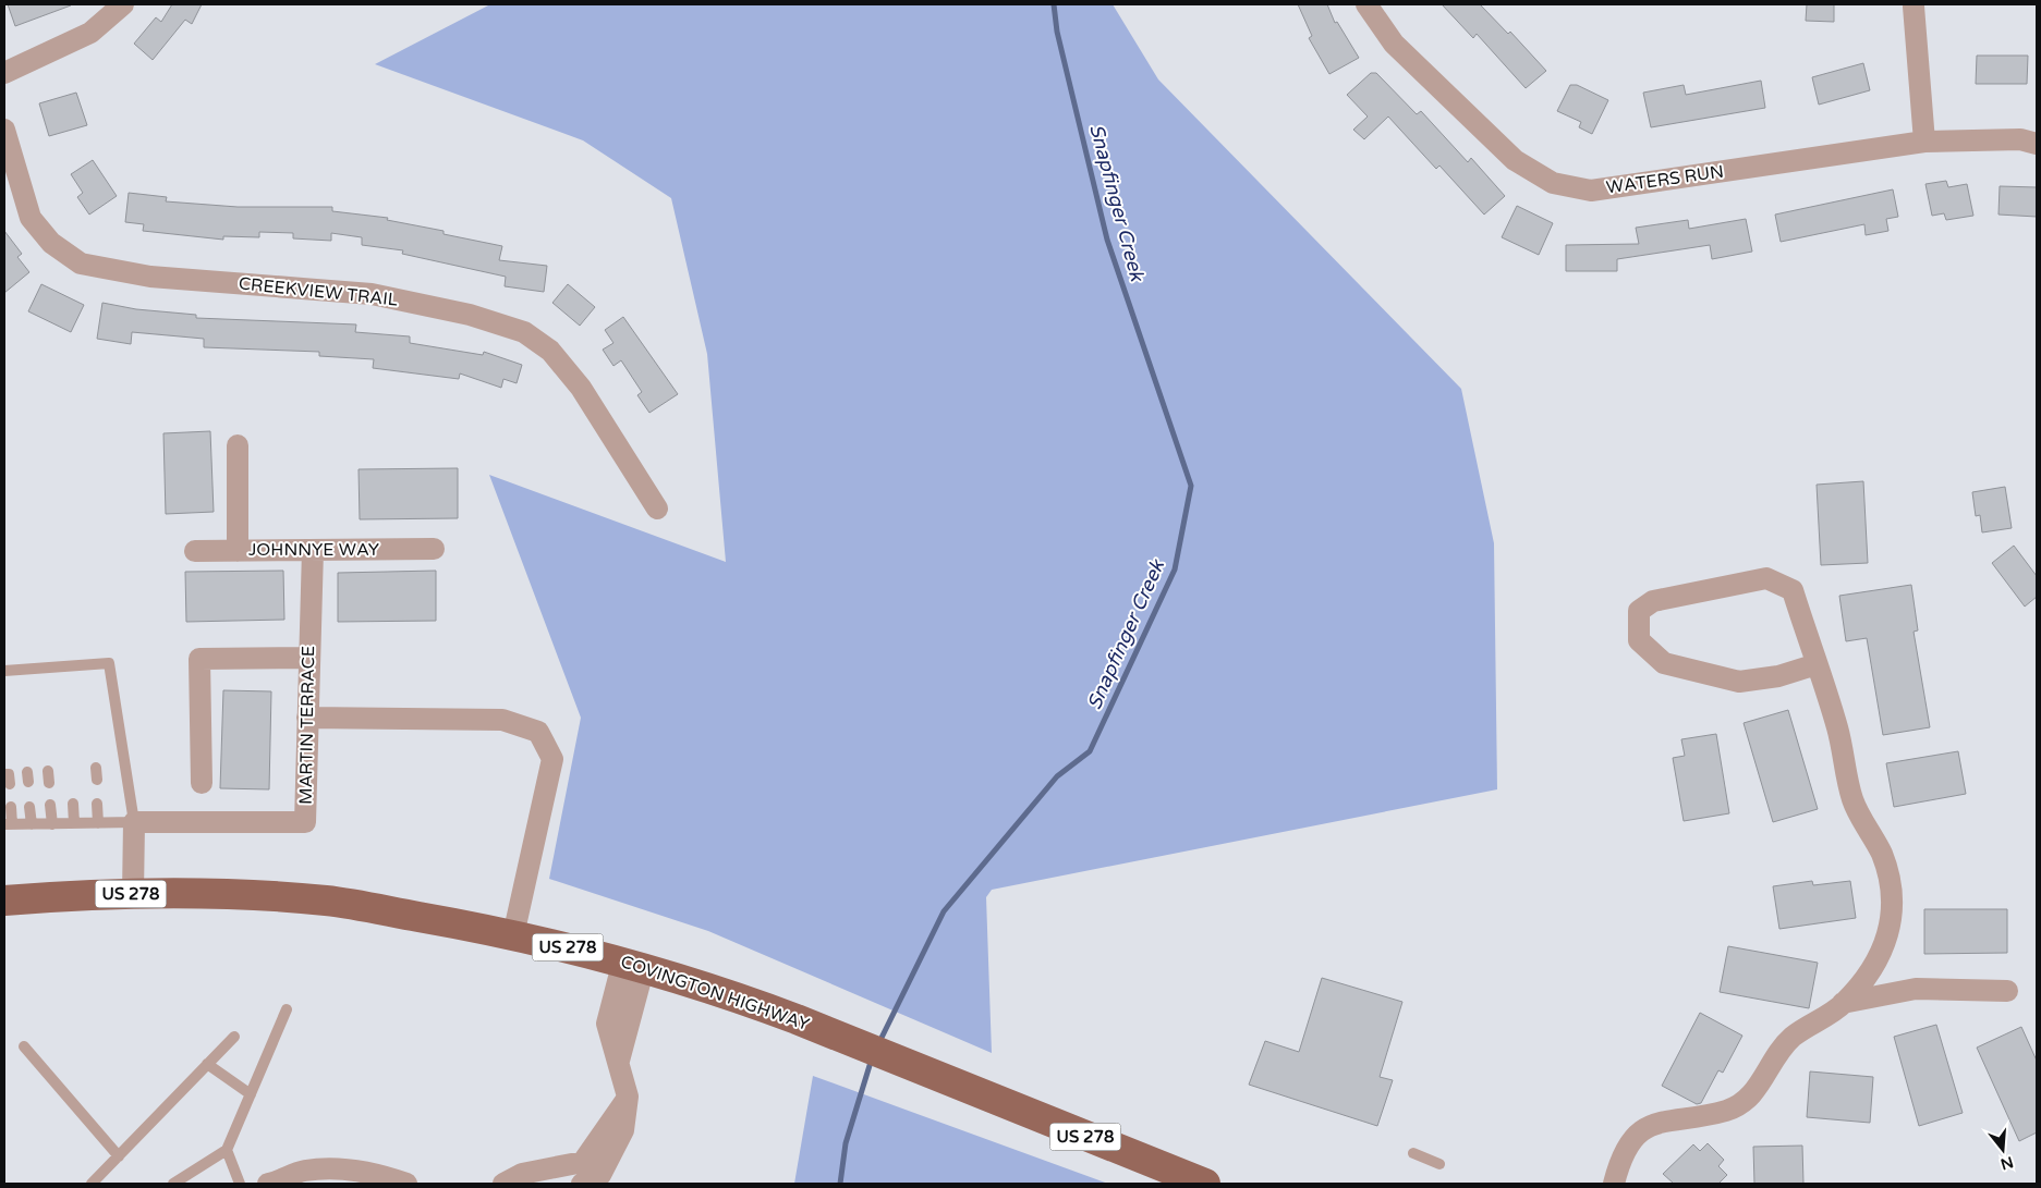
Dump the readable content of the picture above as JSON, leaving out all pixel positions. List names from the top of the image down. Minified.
{"streets":{"main road":["US 278","COVINGTON HIGHWAY"],"street":["WATERS RUN","CREEKVIEW TRAIL","JOHNNYE WAY","MARTIN TERRACE"]},"crossings":[["JOHNNYE WAY","MARTIN TERRACE"]],"water":["Snapfinger Creek"],"north":"bottom"}
